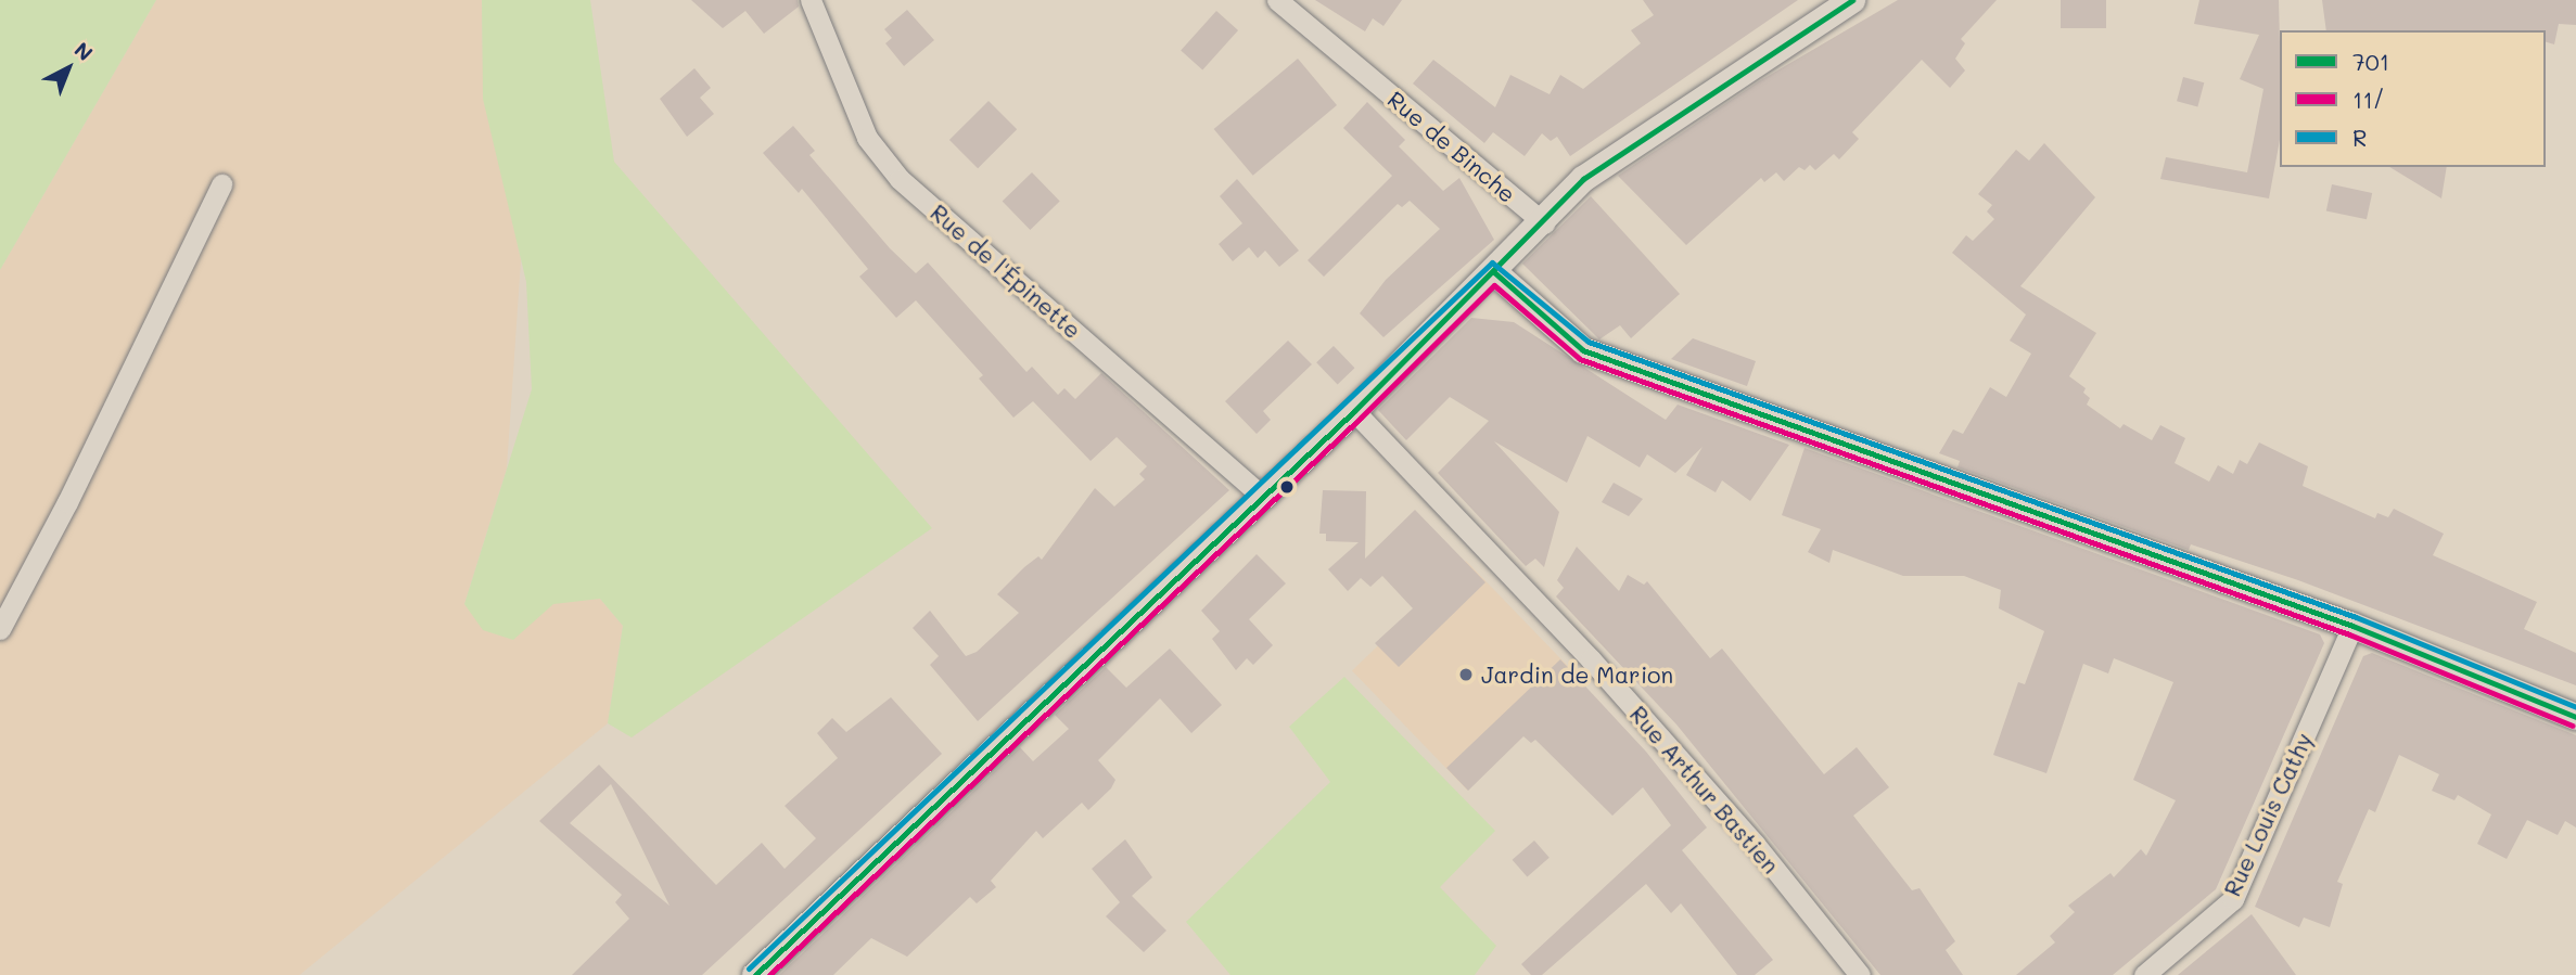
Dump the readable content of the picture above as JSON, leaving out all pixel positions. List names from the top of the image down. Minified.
{"streets":{"street":["Rue de Binche","Rue de l'Épinette","Rue Arthur Bastien","Rue Louis Cathy"]},"places":["Jardin de Marion"],"lines":["transit line 701","transit line R","transit line 11/"],"legend":["701","11/","R"],"north":"top right"}
